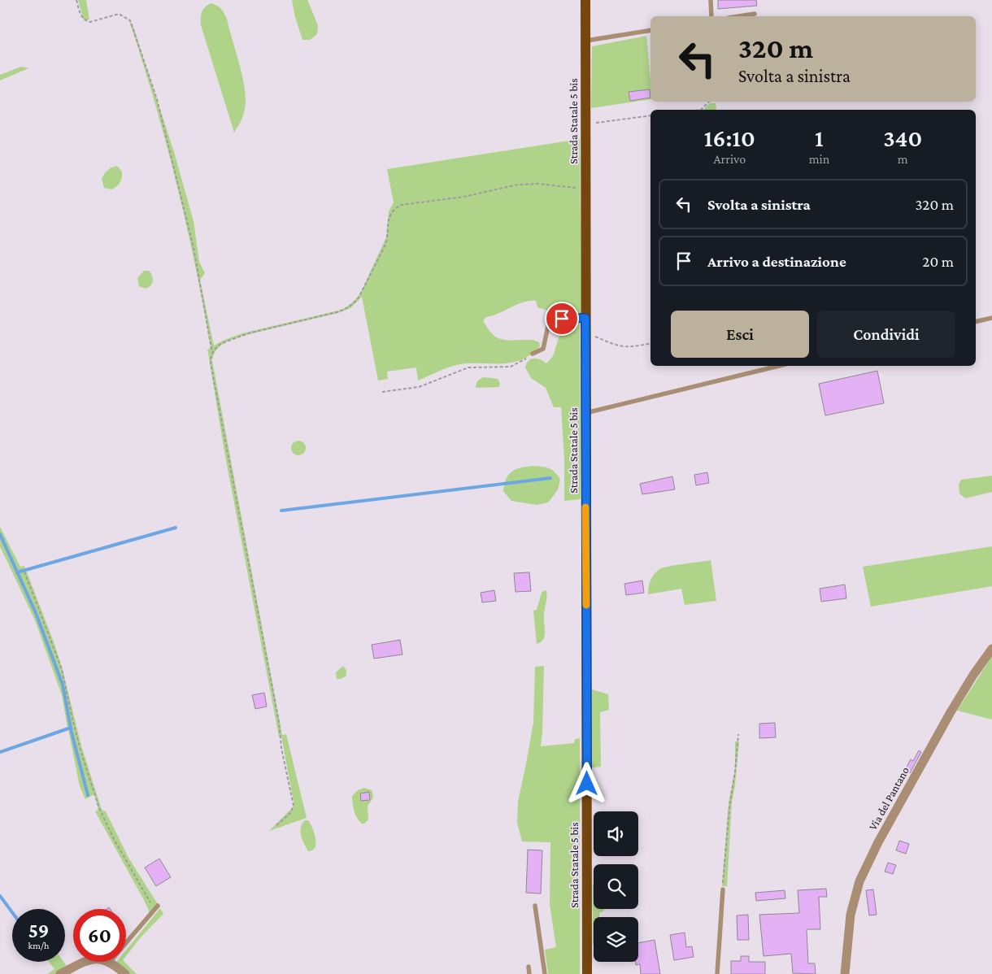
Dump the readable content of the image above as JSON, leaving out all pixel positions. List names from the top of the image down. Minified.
{"streets":{"main road":["Strada Statale 5 bis"],"street":["Via del Pantano"]},"page":{"turn":["320 m","Svolta a sinistra"],"eta":["16:10","Arrivo","1","min","340","m"],"list":[{"name":"Svolta a sinistra","value":"320 m"},{"name":"Arrivo a destinazione","value":"20 m"}],"buttons":["Esci","Condividi"],"speed":"59 km/h","limit":"60"}}
